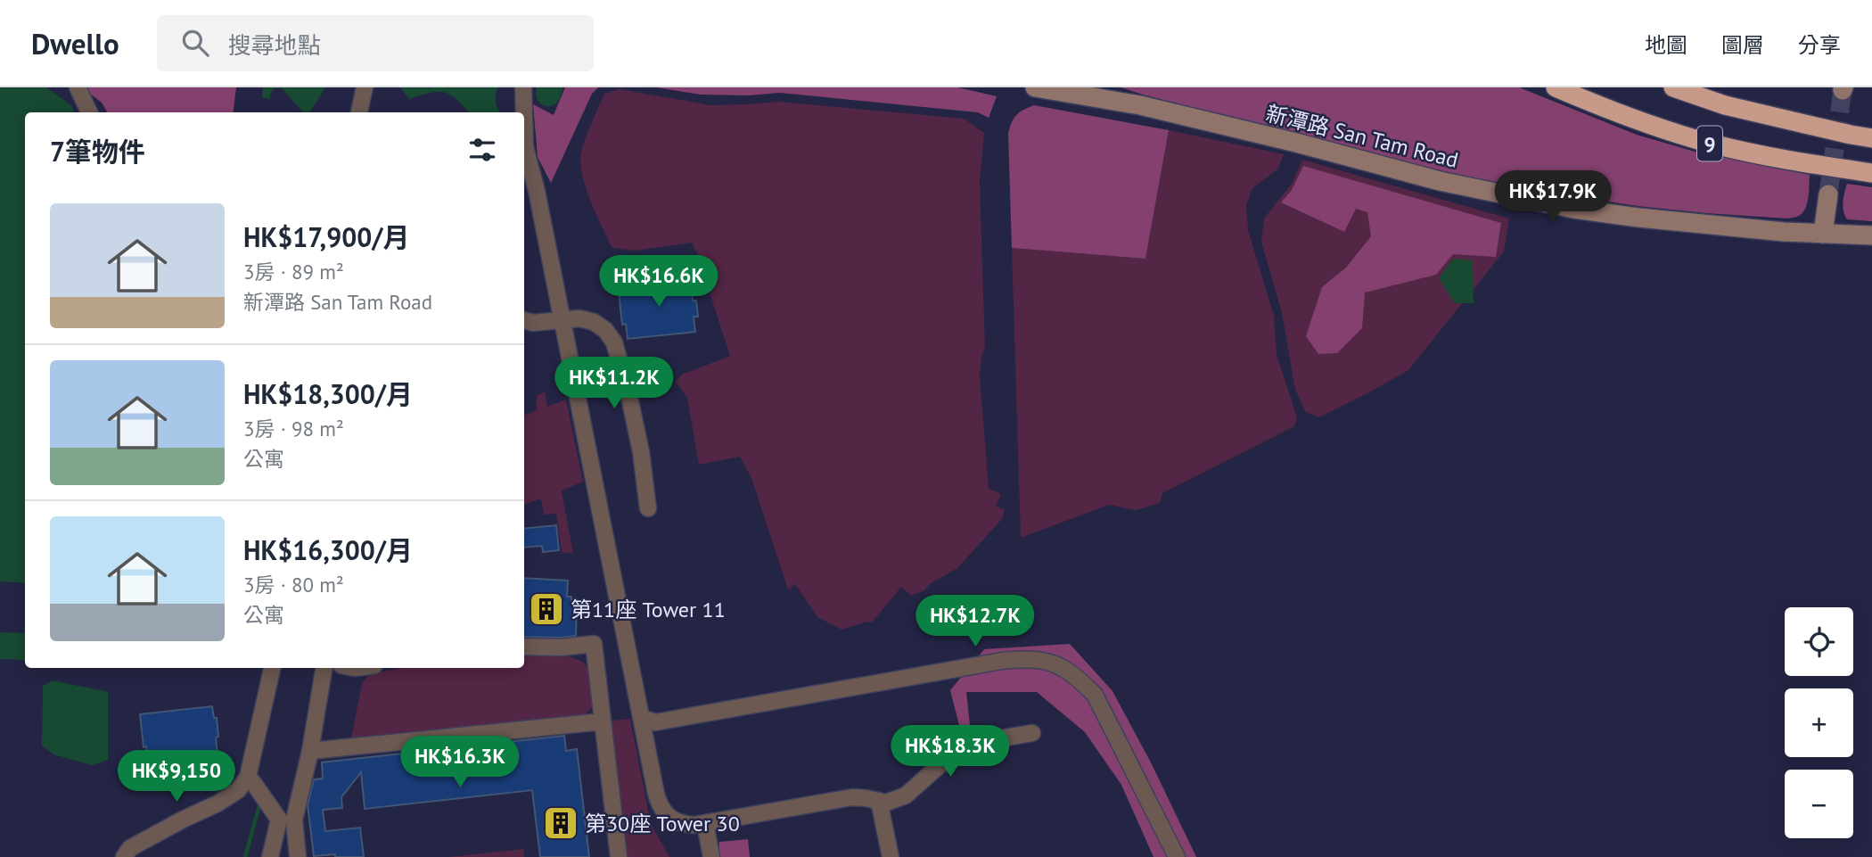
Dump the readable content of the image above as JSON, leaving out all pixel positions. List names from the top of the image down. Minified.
{"streets":{"highway":["9"],"street":["新潭路 San Tam Road"]},"places":{"building":["第11座 Tower 11","第30座 Tower 30"]},"page":{"header":"Dwello","search":"搜尋地點","nav":["地圖","圖層","分享"],"heading":"7筆物件","price":["HK$17.9K","HK$16.6K","HK$11.2K","HK$12.7K","HK$18.3K","HK$16.3K","HK$9,150"],"list":[{"name":"HK$17,900/月","note":"3房 · 89 m² · 新潭路 San Tam Road"},{"name":"HK$18,300/月","note":"3房 · 98 m² · 公寓"},{"name":"HK$16,300/月","note":"3房 · 80 m² · 公寓"}],"map_buttons":["+","−"]}}
